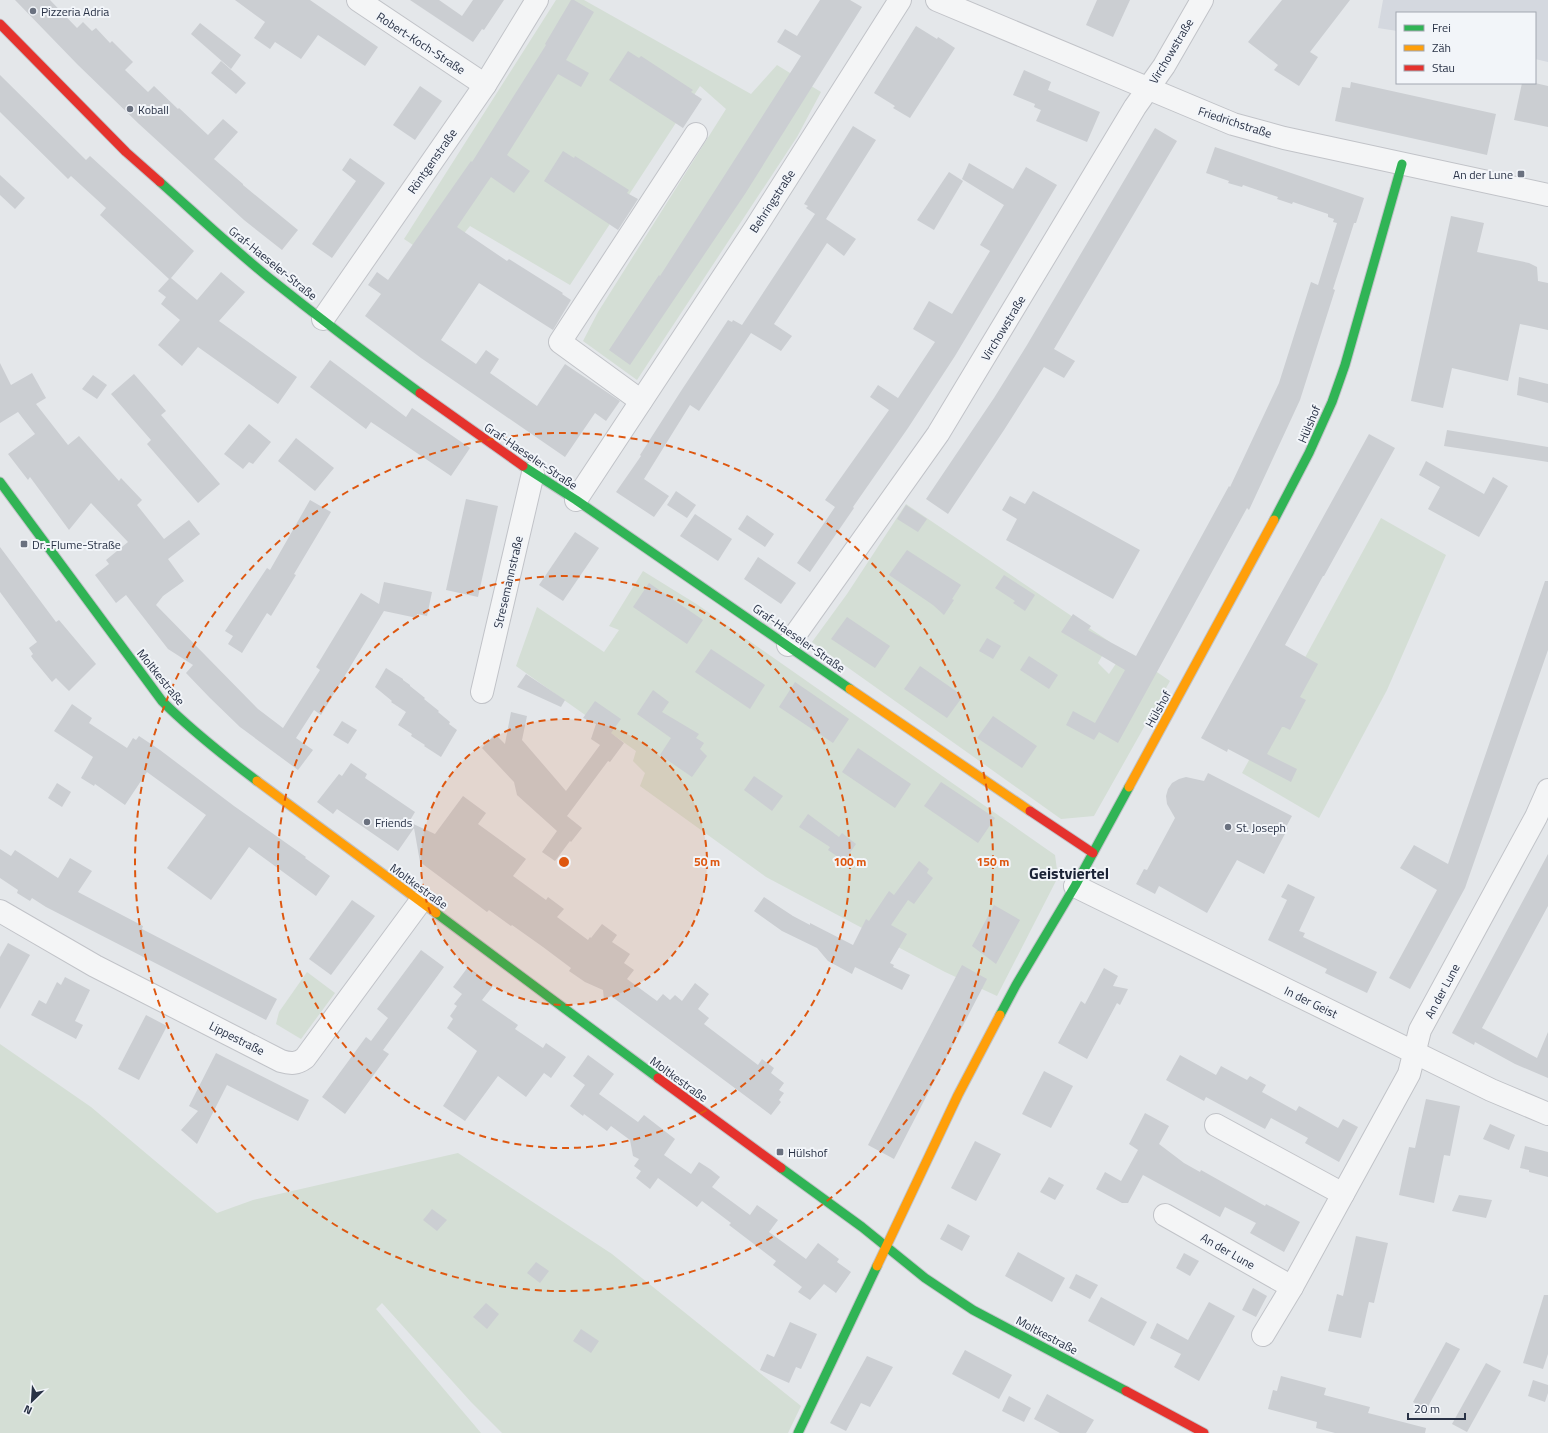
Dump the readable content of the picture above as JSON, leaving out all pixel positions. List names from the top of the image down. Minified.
{"streets":{"street":["Robert-Koch-Straße","Virchowstraße","Friedrichstraße","Röntgenstraße","Behringstraße","Graf-Haeseler-Straße","Hülshof","Stresemannstraße","Moltkestraße","An der Lune","In der Geist","Lippestraße"]},"crossings":[["Robert-Koch-Straße","Röntgenstraße"],["Virchowstraße","Friedrichstraße"],["Virchowstraße","Graf-Haeseler-Straße"],["Friedrichstraße","Hülshof"],["Röntgenstraße","Graf-Haeseler-Straße"],["Behringstraße","Graf-Haeseler-Straße"],["Graf-Haeseler-Straße","Hülshof"],["Graf-Haeseler-Straße","Stresemannstraße"],["Hülshof","Moltkestraße"],["Hülshof","In der Geist"],["Moltkestraße","Lippestraße"],["An der Lune","In der Geist"]],"districts":["Geistviertel"],"places":{"other":["Pizzeria Adria","Koball","Friends","St. Joseph"],"transit":["An der Lune","Dr.-Flume-Straße","Hülshof"]},"legend":["Frei","Zäh","Stau"],"scale_bar":"20 m","north":"bottom left","rings":["50 m","100 m","150 m"]}
